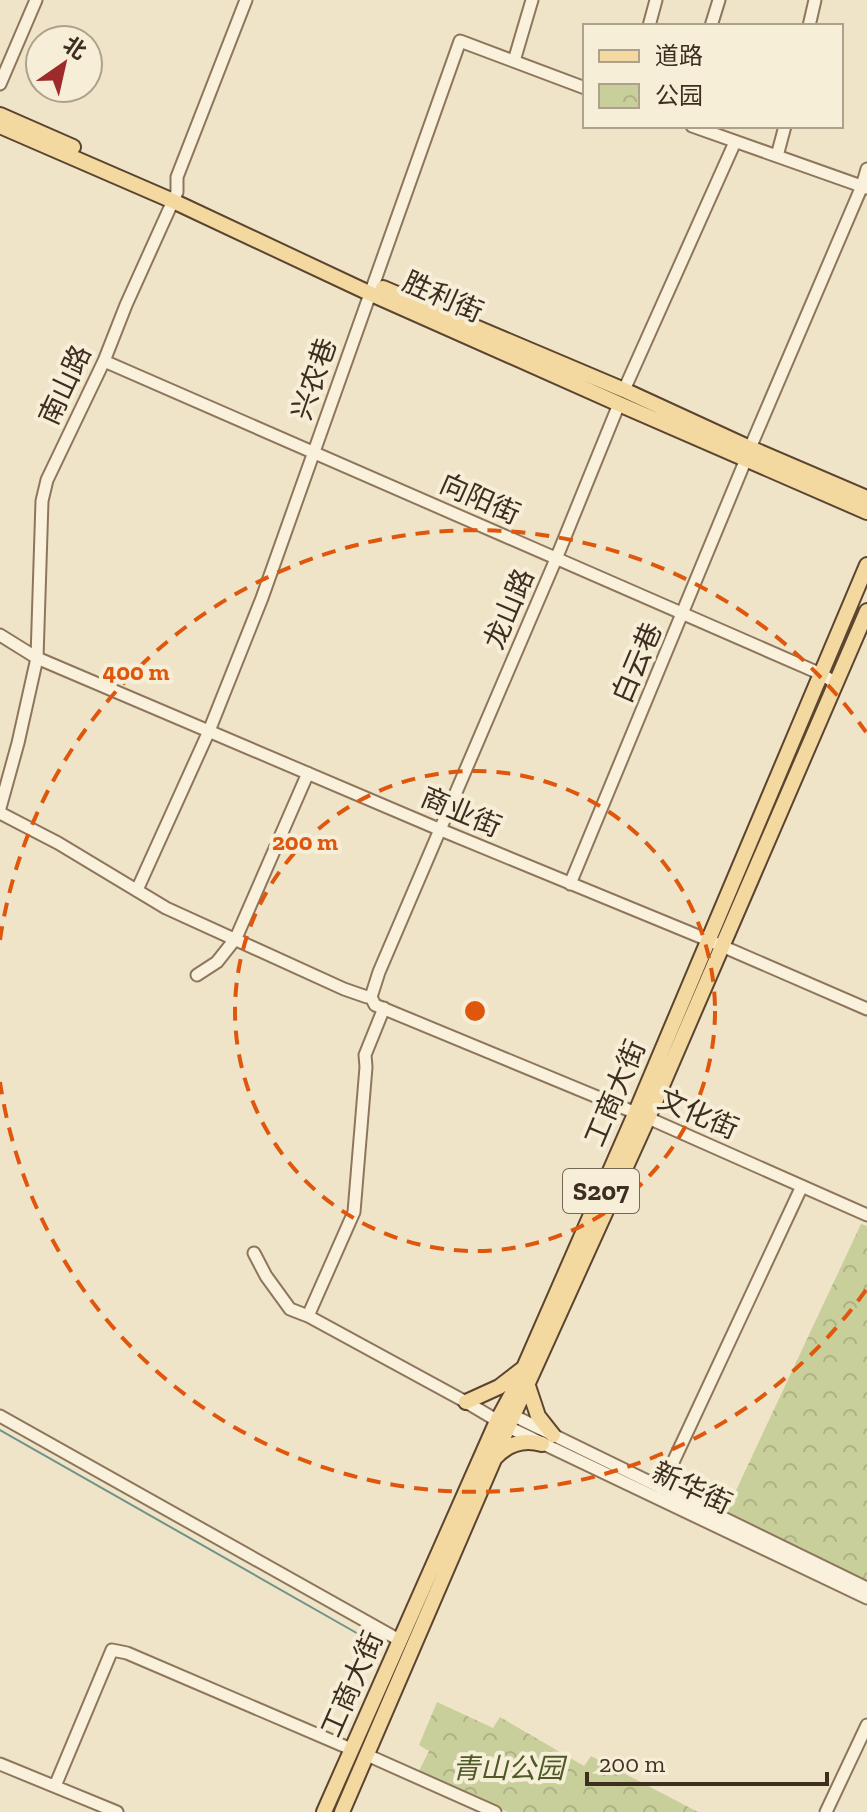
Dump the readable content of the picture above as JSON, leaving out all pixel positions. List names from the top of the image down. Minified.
{"streets":{"main road":["胜利街","工商大街","S207"],"street":["兴农巷","南山路","向阳街","龙山路","白云巷","商业街","文化街","新华街"]},"crossings":[["胜利街","兴农巷"],["胜利街","南山路"],["胜利街","龙山路"],["胜利街","白云巷"],["兴农巷","向阳街"],["兴农巷","商业街"],["兴农巷","文化街"],["南山路","向阳街"],["南山路","商业街"],["南山路","文化街"],["向阳街","龙山路"],["向阳街","白云巷"],["向阳街","工商大街"],["龙山路","商业街"],["龙山路","文化街"],["龙山路","新华街"],["白云巷","商业街"],["商业街","工商大街"],["工商大街","文化街"],["工商大街","新华街"]],"parks":["青山公园"],"legend":["道路","公园"],"scale_bar":"200 m","north":"top right","rings":["400 m","200 m"]}
